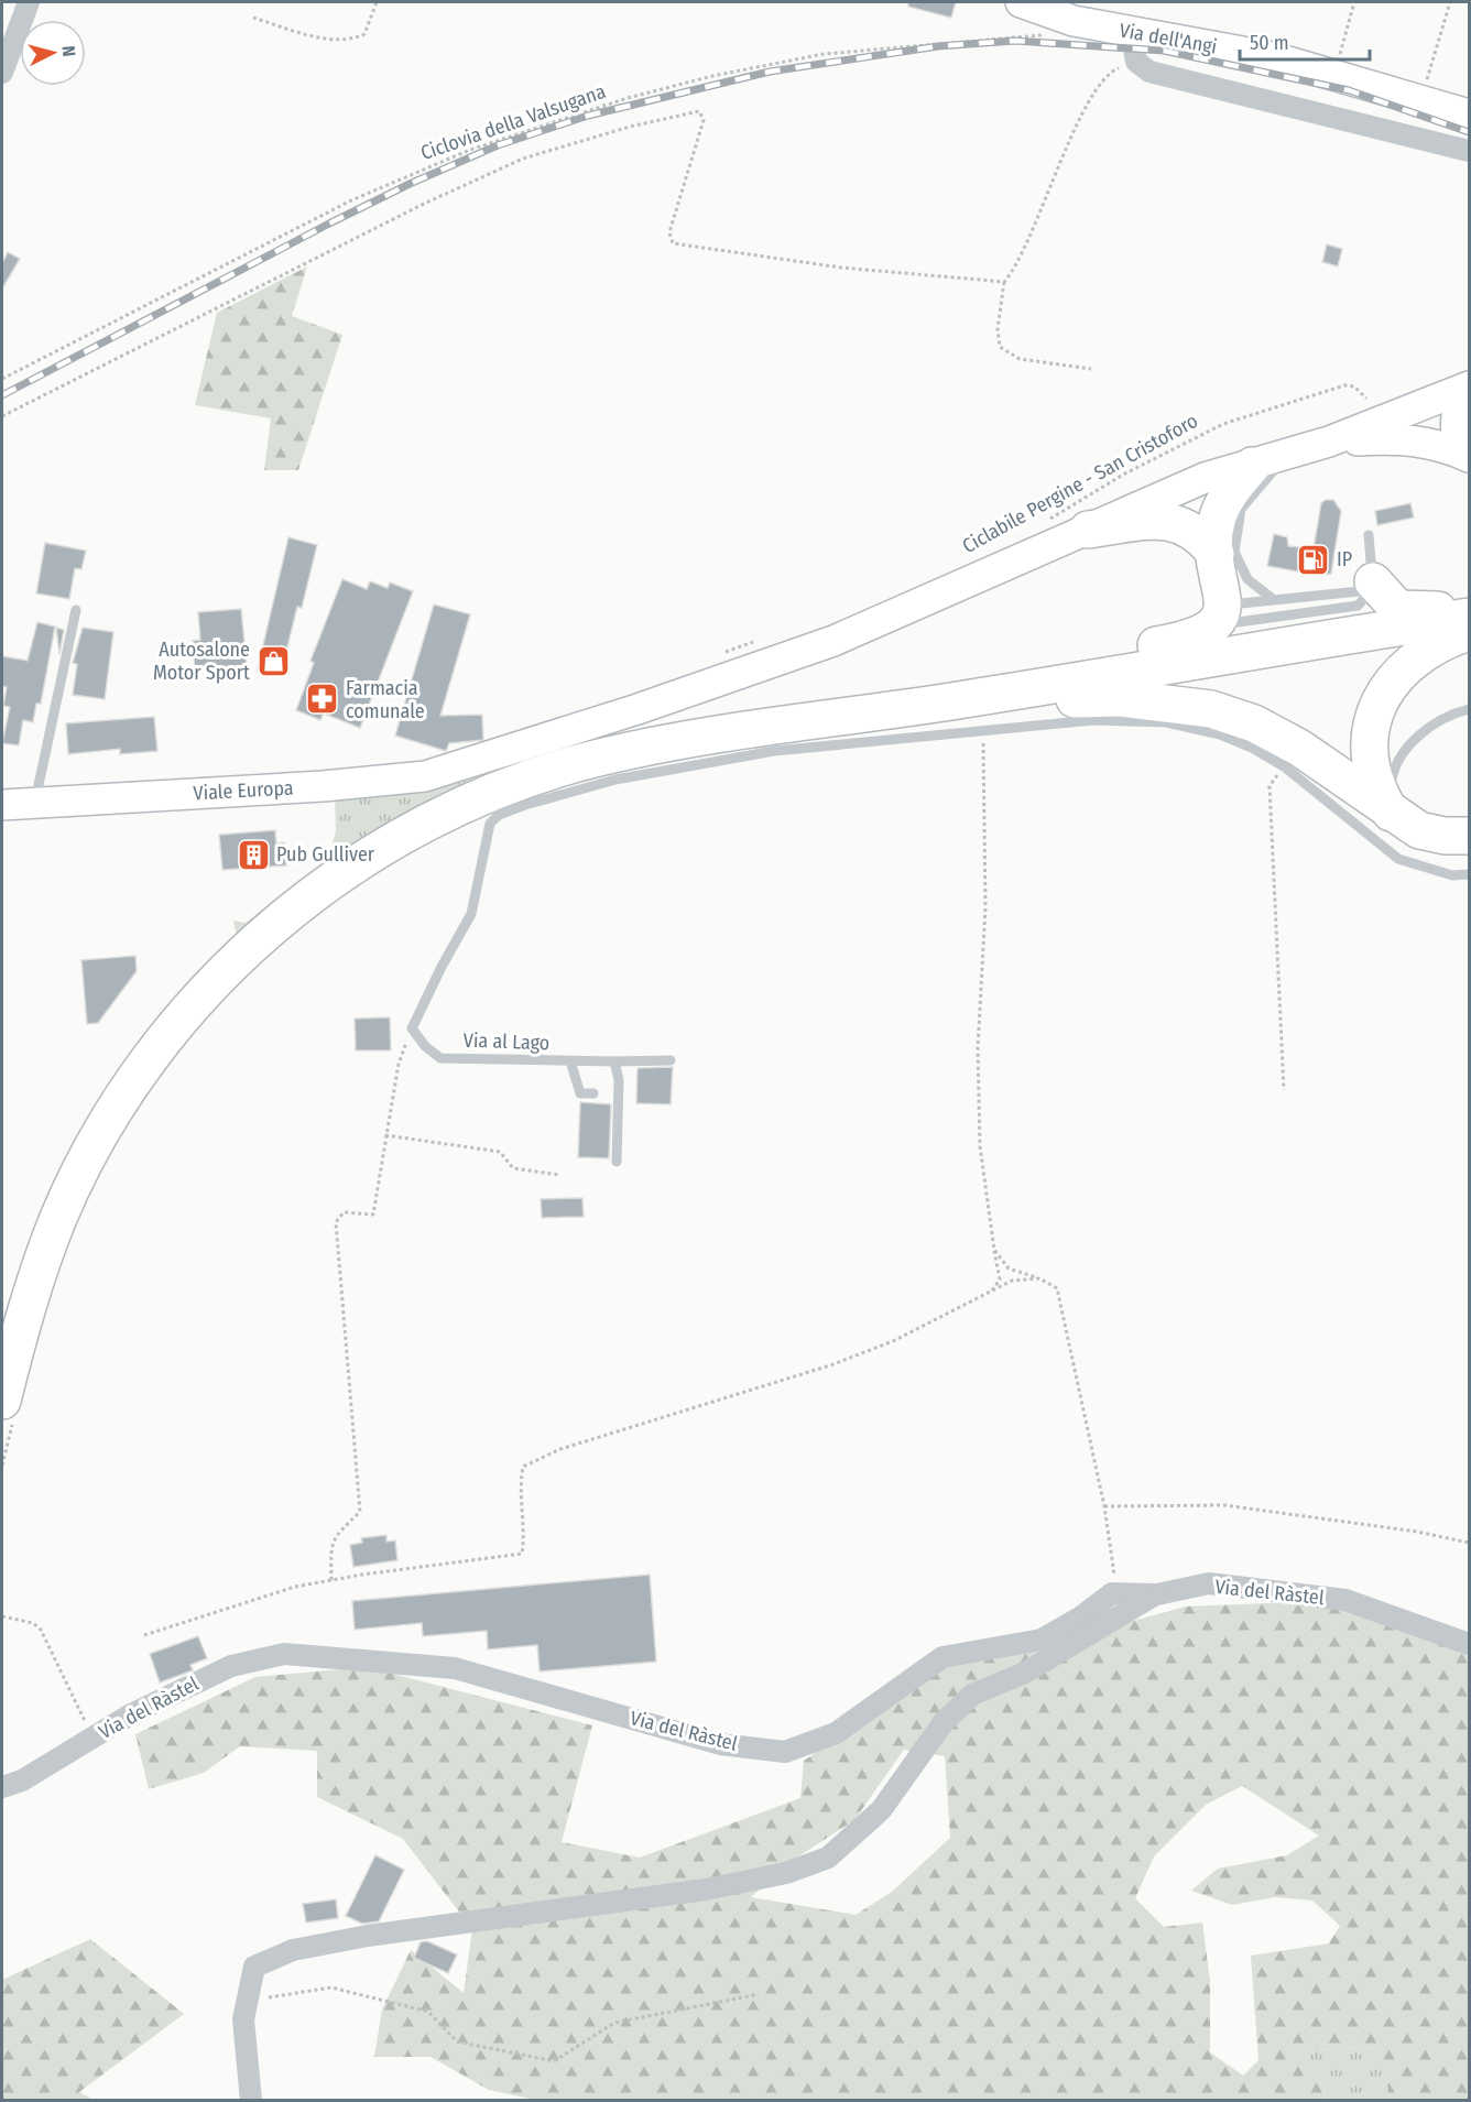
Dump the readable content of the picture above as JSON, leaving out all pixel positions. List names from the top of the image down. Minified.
{"streets":{"main road":["Via dell'Angi","Viale Europa"],"street":["Via del Ràstel"],"lane":["Via al Lago"],"path":["Ciclovia della Valsugana","Ciclabile Pergine - San Cristoforo"]},"crossings":[["Via dell'Angi","Ciclovia della Valsugana"]],"places":{"fuel station":["IP"],"shop":["Autosalone Motor Sport"],"pharmacy":["Farmacia comunale"],"building":["Pub Gulliver"]},"scale_bar":"50 m","north":"right"}
